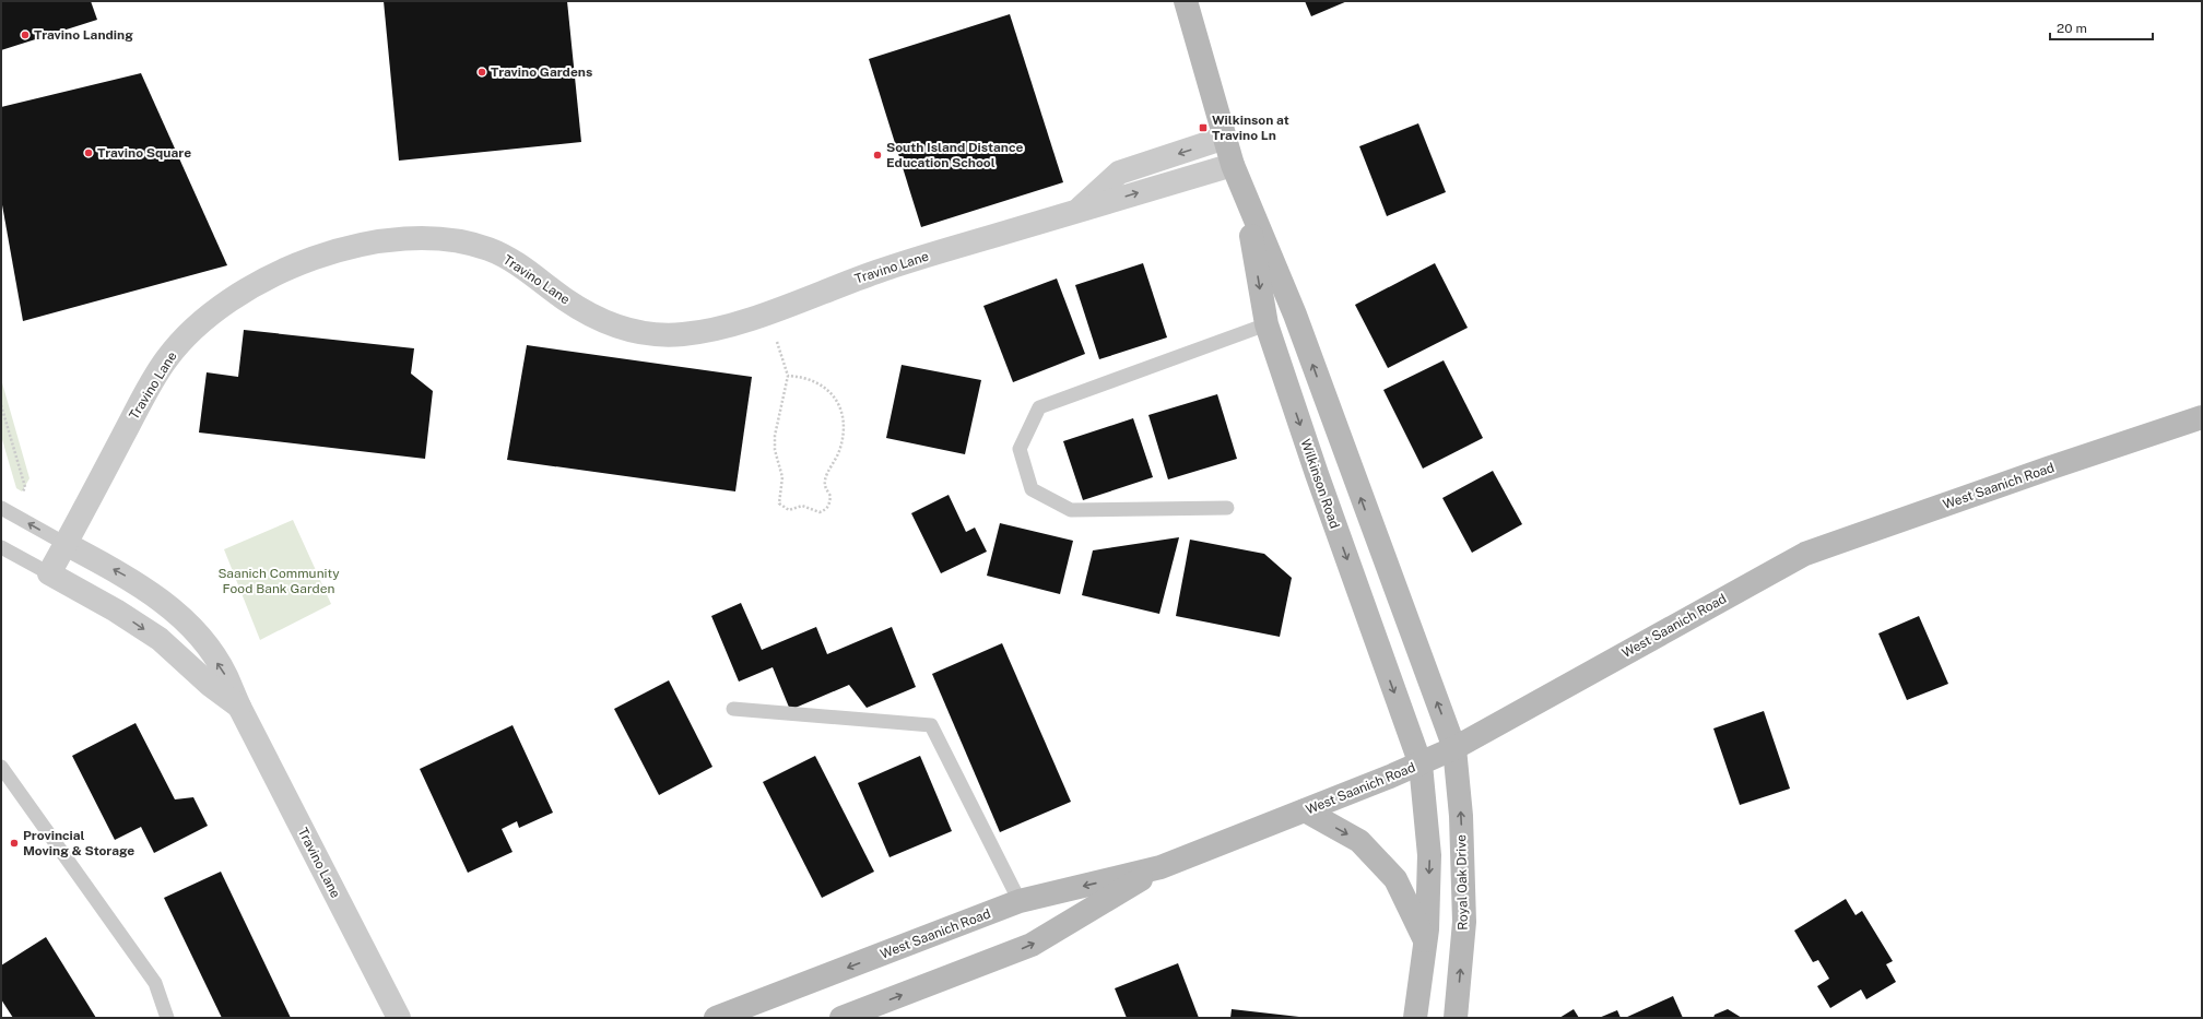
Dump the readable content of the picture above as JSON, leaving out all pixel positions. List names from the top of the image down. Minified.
{"streets":{"main road":["Wilkinson Road","West Saanich Road","Royal Oak Drive"],"street":["Travino Lane"]},"crossings":[["Travino Lane","Wilkinson Road"],["Wilkinson Road","West Saanich Road"],["Wilkinson Road","Royal Oak Drive"],["West Saanich Road","Royal Oak Drive"]],"parks":["Saanich Community Food Bank Garden"],"places":{"other":["Travino Landing","Travino Gardens","Travino Square","South Island Distance Education School","Provincial Moving & Storage"],"transit":["Wilkinson at Travino Ln"]},"scale_bar":"20 m"}
